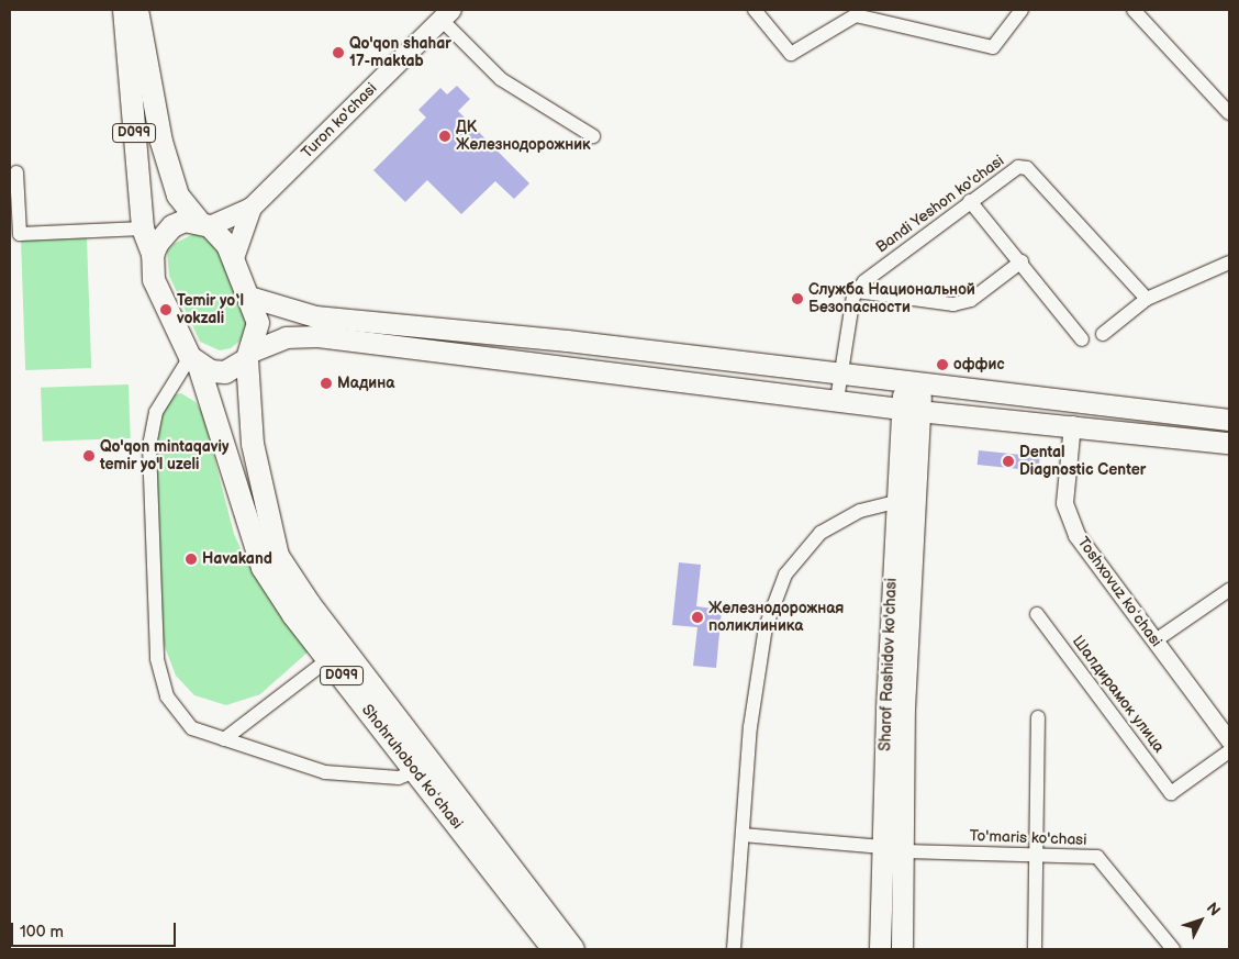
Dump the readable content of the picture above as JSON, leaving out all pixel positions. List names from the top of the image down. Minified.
{"streets":{"highway":["D099","Shohruhobod koʻchasi"],"main road":["Turon ko'chasi","Sharof Rashidov ko'chasi"],"street":["Bandi Yeshon ko'chasi","Toshxovuz koʻchasi","Шалдирамок улица","To'maris ko'chasi"]},"crossings":[["Turon ko'chasi","D099"],["D099","Shohruhobod koʻchasi"],["Sharof Rashidov ko'chasi","To'maris ko'chasi"]],"places":["Qo'qon shahar 17-maktab","ДК Железнодорожник","Служба Национальной Безопасности","Temir yo‘l vokzali","оффис","Мадина","Qo'qon mintaqaviy temir yo'l uzeli","Dental Diagnostic Center","Havakand","Железнодорожная поликлиника"],"scale_bar":"100 m","north":"top right"}
